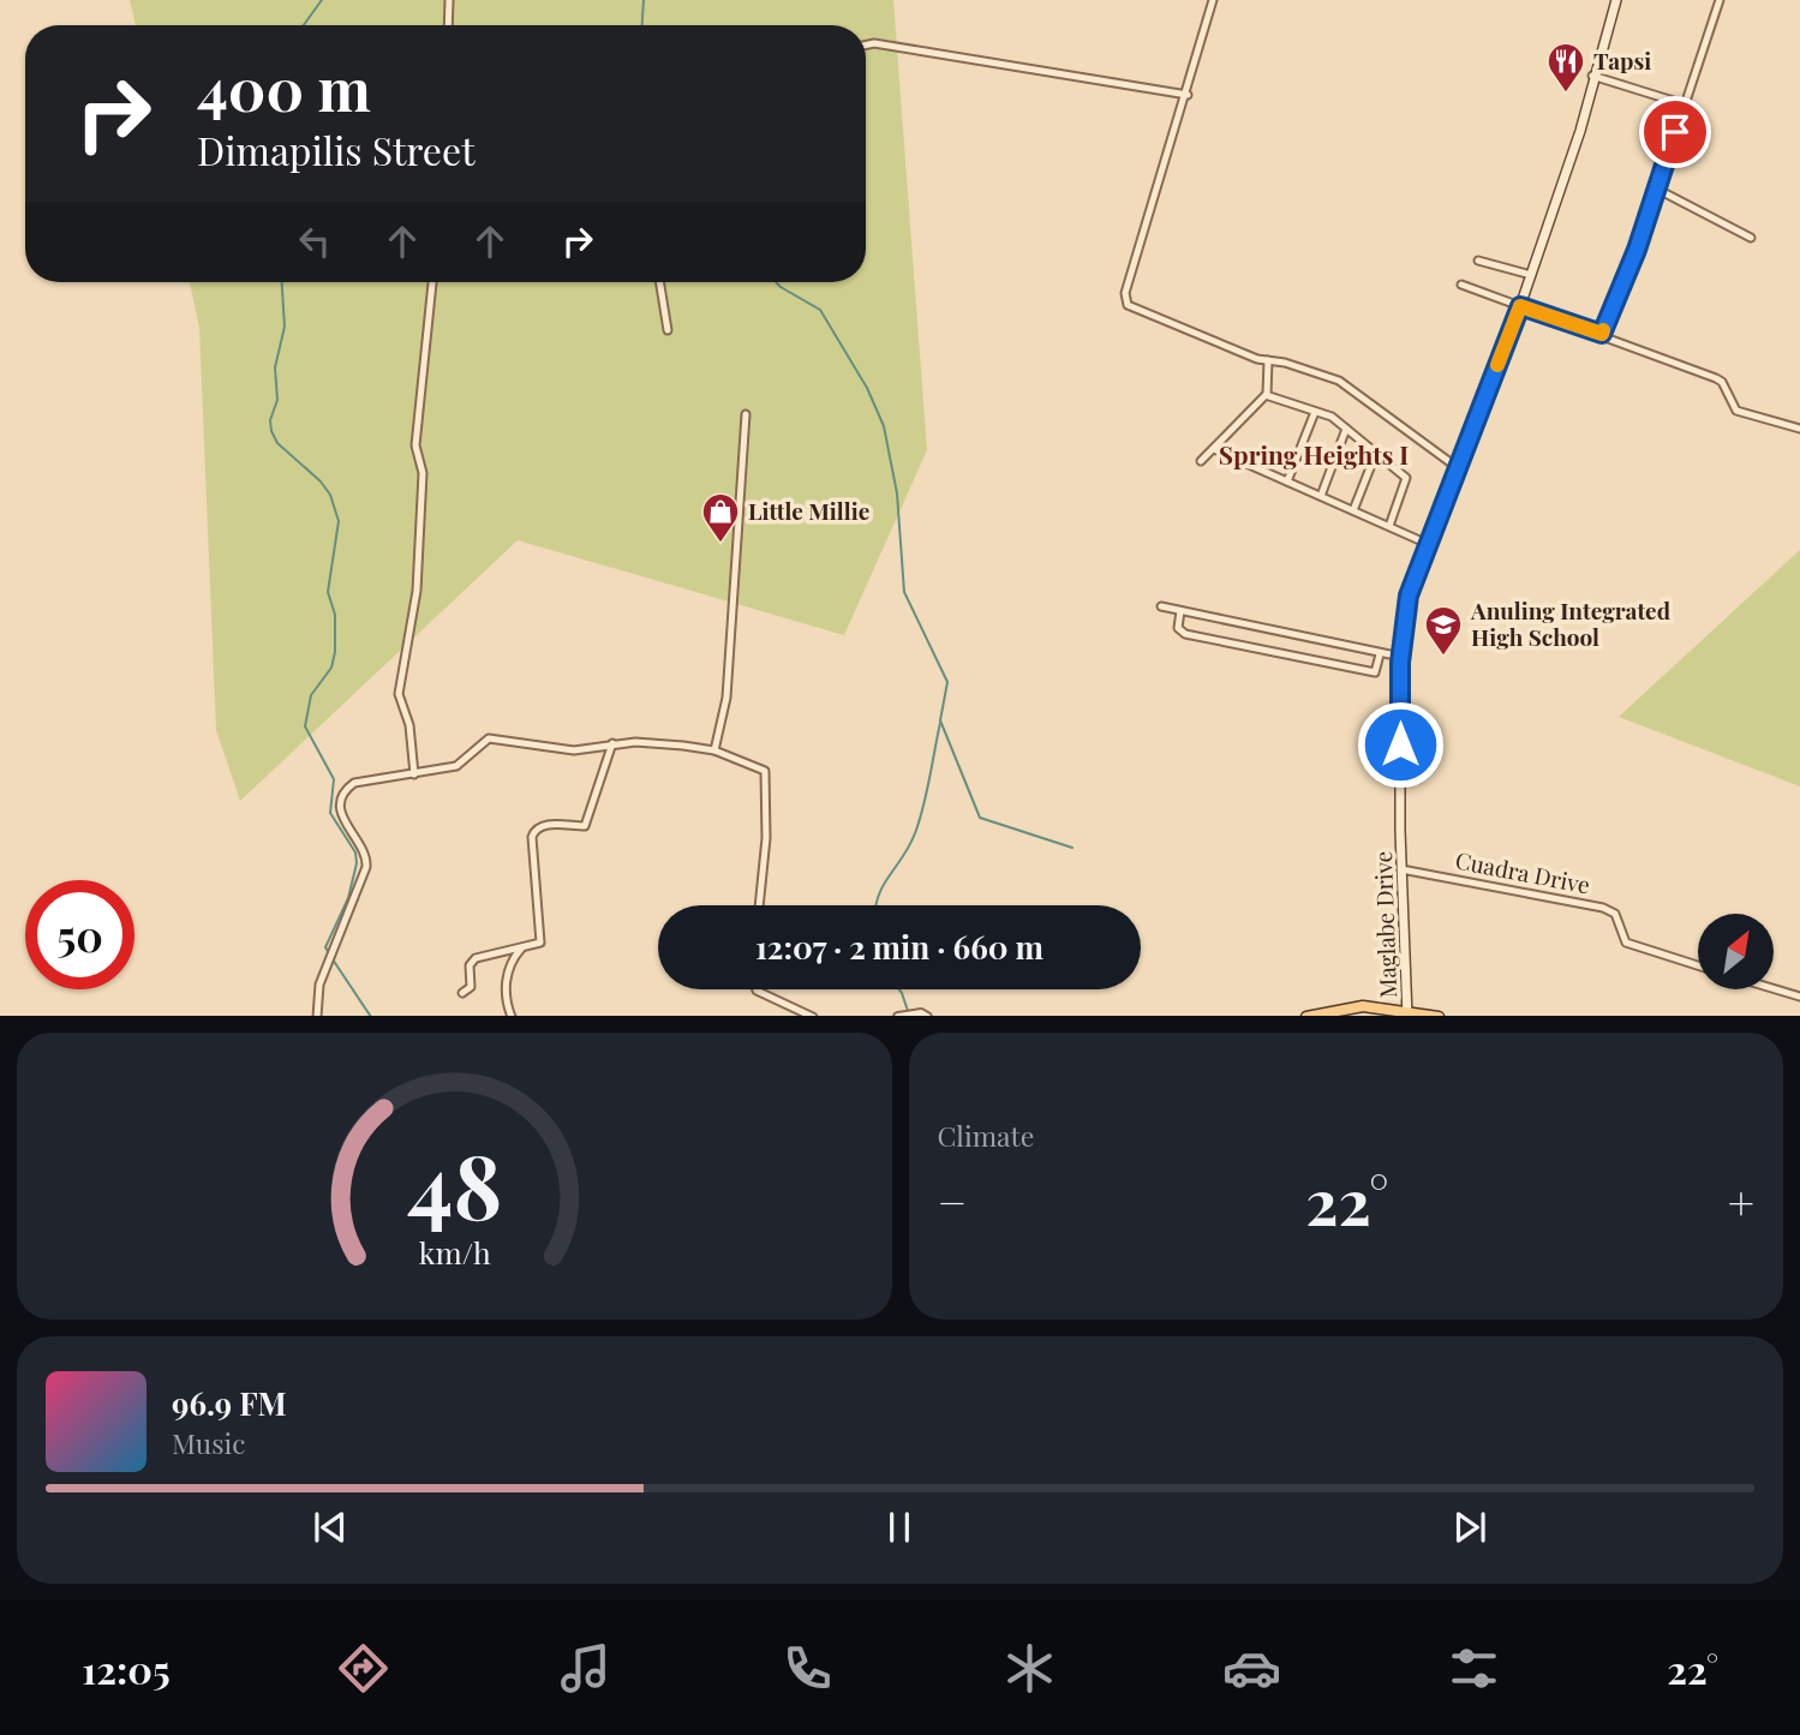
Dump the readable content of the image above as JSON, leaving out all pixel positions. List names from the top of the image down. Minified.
{"streets":{"main road":["Maglabe Drive"],"street":["Cuadra Drive"]},"crossings":[["Cuadra Drive","Maglabe Drive"]],"districts":["Spring Heights I"],"places":{"restaurant":["Tapsi"],"shop":["Little Millie"],"school or university":["Anuling Integrated High School"]},"north":"top right","page":{"turn":["400 m","Dimapilis Street"],"limit":"50","trip":"12:07 · 2 min · 660 m","tile":"Climate","heat":["−","22°","+"],"song":["96.9 FM","Music"],"tabs":["12:05","22°"],"gauge":["48","km/h"]}}
